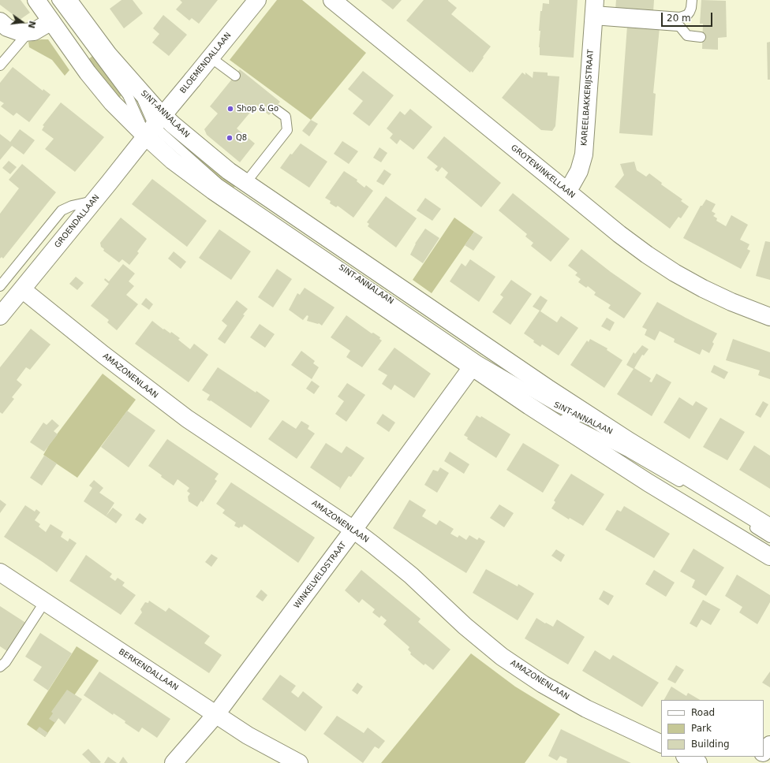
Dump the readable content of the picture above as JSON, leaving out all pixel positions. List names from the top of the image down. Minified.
{"streets":{"street":["BLOEMENDALLAAN","KAREELBAKKERIJSTRAAT","SINT-ANNALAAN","GROTEWINKELLAAN","GROENDALLAAN","AMAZONENLAAN","WINKELVELDSTRAAT","BERKENDALLAAN"]},"crossings":[["BLOEMENDALLAAN","SINT-ANNALAAN"],["BLOEMENDALLAAN","GROENDALLAAN"],["KAREELBAKKERIJSTRAAT","GROTEWINKELLAAN"],["SINT-ANNALAAN","GROENDALLAAN"],["SINT-ANNALAAN","WINKELVELDSTRAAT"],["GROENDALLAAN","AMAZONENLAAN"],["AMAZONENLAAN","WINKELVELDSTRAAT"],["WINKELVELDSTRAAT","BERKENDALLAAN"]],"places":["Shop & Go","Q8"],"legend":["Road","Park","Building"],"scale_bar":"20 m","north":"right"}
